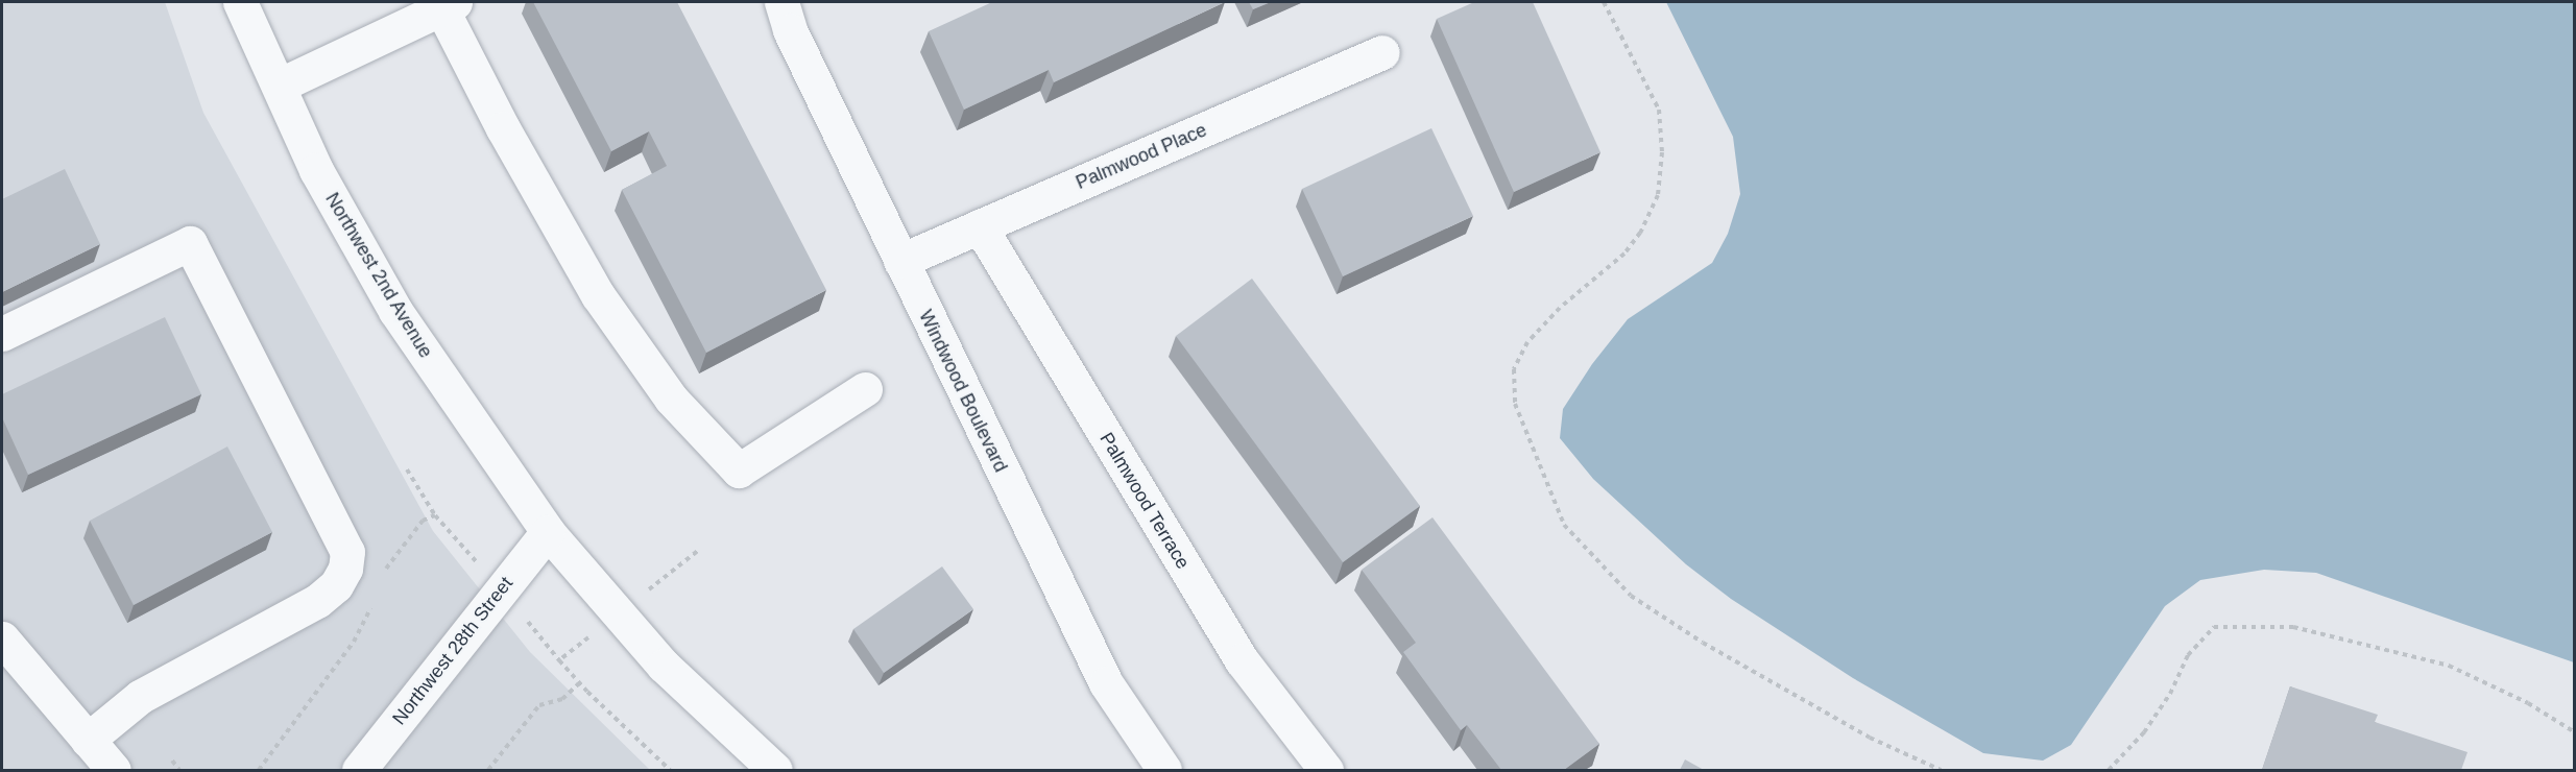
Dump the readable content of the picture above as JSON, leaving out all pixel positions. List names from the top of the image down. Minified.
{"streets":{"street":["Palmwood Place","Northwest 2nd Avenue","Windwood Boulevard","Palmwood Terrace","Northwest 28th Street"]},"crossings":[["Palmwood Place","Windwood Boulevard"],["Palmwood Place","Palmwood Terrace"],["Northwest 2nd Avenue","Northwest 28th Street"]]}
